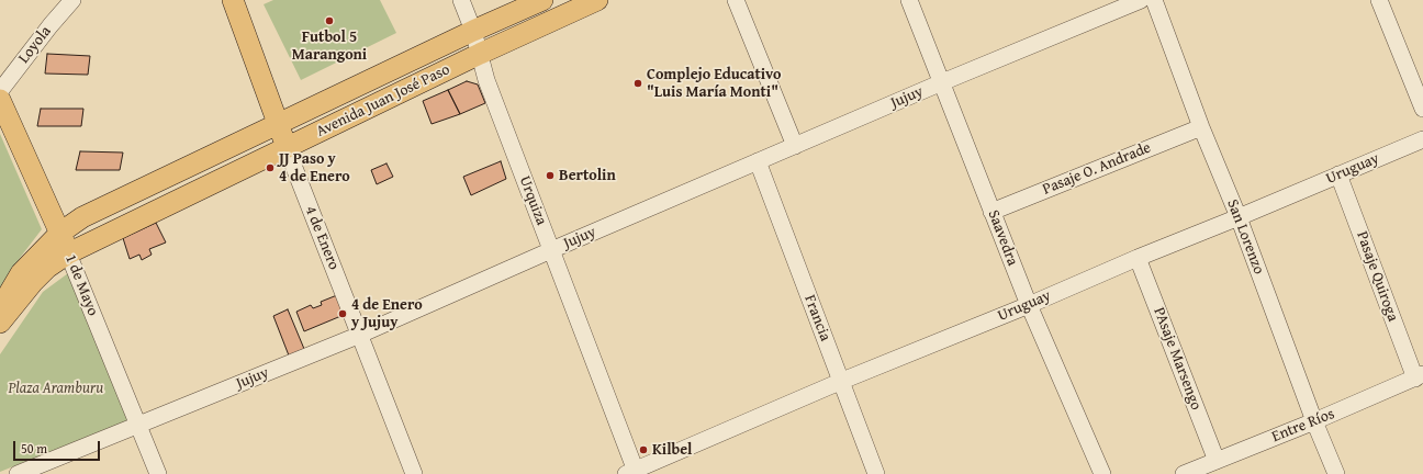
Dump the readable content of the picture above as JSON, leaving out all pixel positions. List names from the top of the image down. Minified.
{"streets":{"main road":["Avenida Juan José Paso","4 de Enero","1 de Mayo"],"street":["Loyola","Jujuy","Pasaje O. Andrade","Uruguay","Urquiza","San Lorenzo","Saavedra","Pasaje Quiroga","Francia","PAsaje Marsengo","Entre Ríos"]},"crossings":[["Jujuy","Urquiza"],["Jujuy","4 de Enero"],["Jujuy","Saavedra"],["Jujuy","1 de Mayo"],["Jujuy","Francia"],["Avenida Juan José Paso","Urquiza"],["Avenida Juan José Paso","4 de Enero"],["Avenida Juan José Paso","1 de Mayo"],["Pasaje O. Andrade","San Lorenzo"],["Pasaje O. Andrade","Saavedra"],["Uruguay","Urquiza"],["Uruguay","San Lorenzo"],["Uruguay","Saavedra"],["Uruguay","Pasaje Quiroga"],["Uruguay","Francia"],["Uruguay","PAsaje Marsengo"],["San Lorenzo","Entre Ríos"],["Pasaje Quiroga","Entre Ríos"],["PAsaje Marsengo","Entre Ríos"]],"parks":["Plaza Aramburu"],"places":["Futbol 5 Marangoni","Complejo Educativo \"Luis María Monti\"","JJ Paso y 4 de Enero","Bertolin","4 de Enero y Jujuy","Kilbel"],"scale_bar":"50 m"}
